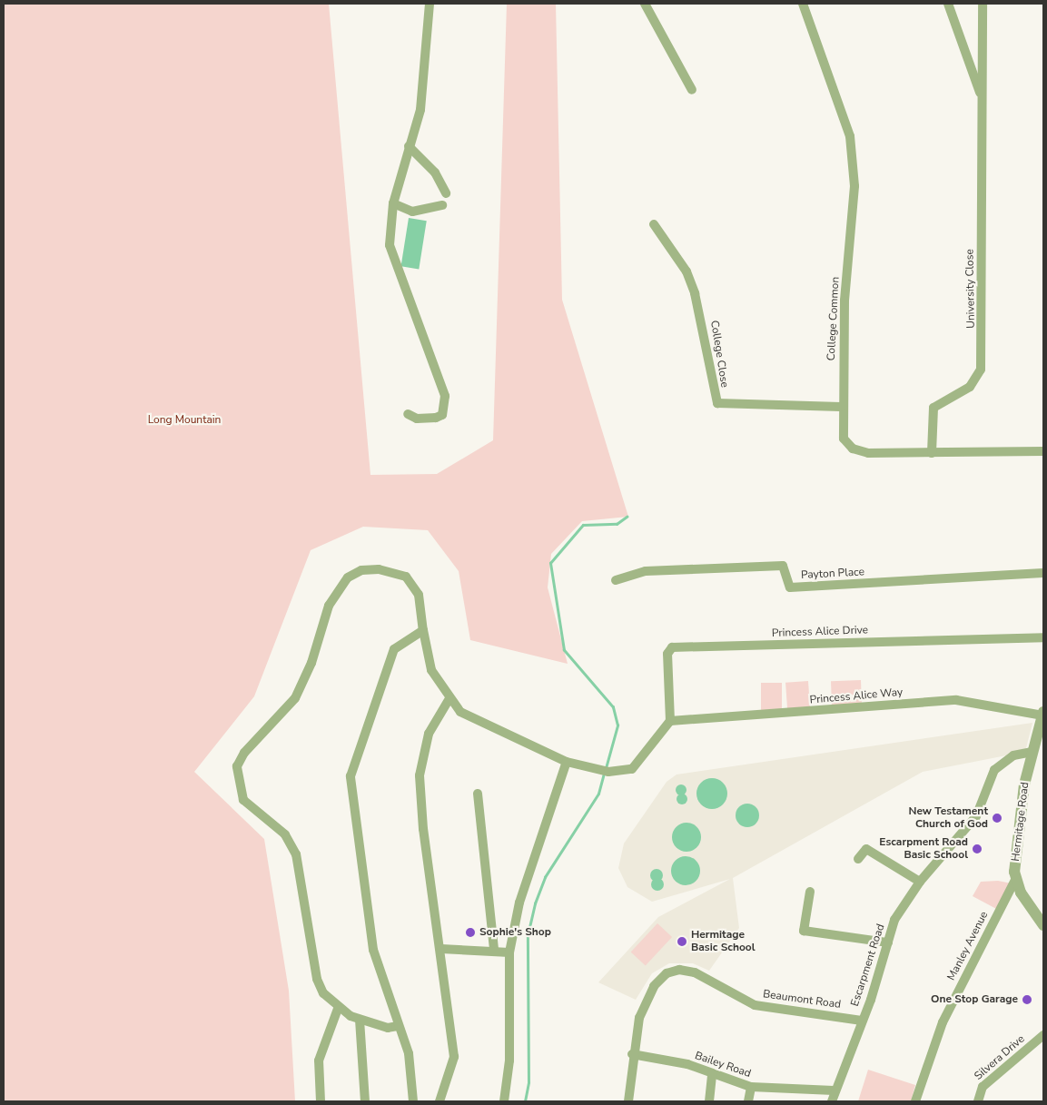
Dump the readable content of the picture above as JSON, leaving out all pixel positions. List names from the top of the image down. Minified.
{"streets":{"street":["University Close","College Common","College Close","Payton Place","Princess Alice Drive","Princess Alice Way","Hermitage Road","Manley Avenue","Escarpment Road","Beaumont Road","Silvera Drive","Bailey Road"]},"crossings":[["University Close","College Common"],["College Common","College Close"],["Princess Alice Drive","Princess Alice Way"],["Princess Alice Way","Hermitage Road"],["Hermitage Road","Manley Avenue"],["Hermitage Road","Escarpment Road"],["Escarpment Road","Beaumont Road"],["Escarpment Road","Bailey Road"],["Beaumont Road","Bailey Road"]],"parks":["Long Mountain"],"places":["New Testament Church of God","Escarpment Road Basic School","Sophie's Shop","Hermitage Basic School","One Stop Garage"]}
